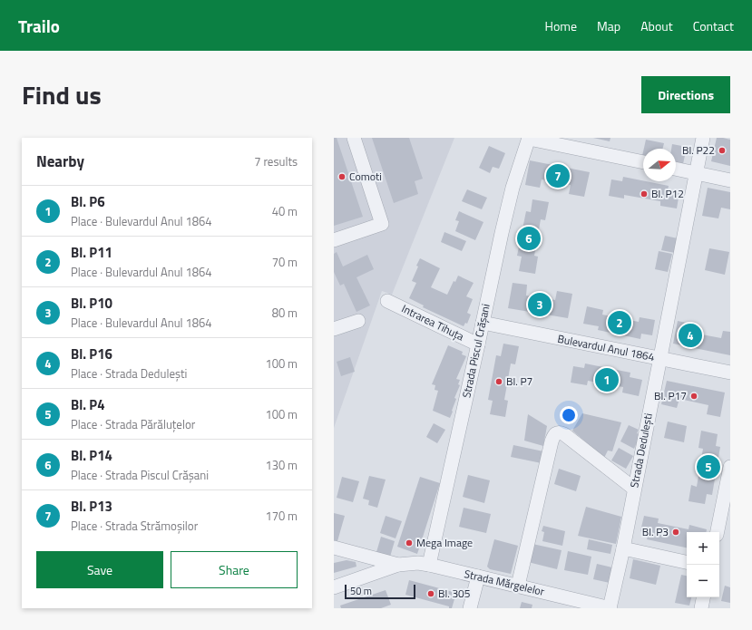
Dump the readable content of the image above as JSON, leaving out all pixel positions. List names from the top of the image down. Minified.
{"streets":{"street":["Intrarea Tihuța","Bulevardul Anul 1864","Strada Piscul Crășani","Strada Dedulești","Strada Mărgelelor"]},"crossings":[["Intrarea Tihuța","Strada Piscul Crășani"],["Bulevardul Anul 1864","Strada Piscul Crășani"],["Bulevardul Anul 1864","Strada Dedulești"],["Strada Piscul Crășani","Strada Mărgelelor"],["Strada Dedulești","Strada Mărgelelor"]],"places":["Bl. P22","Comoti","Bl. P12","Bl. P7","Bl. P17","Bl. P3","Mega Image","Bl. 305"],"scale_bar":"50 m","north":"right","page":{"header":"Trailo","nav":["Home","Map","About","Contact"],"title":"Find us","buttons":["Directions",["Save","Share"]],"heading":["Nearby","7 results"],"pins":["7","6","3","2","4","1","5"],"list":[{"mark":"1","name":"Bl. P6","note":"Place · Bulevardul Anul 1864","value":"40 m"},{"mark":"2","name":"Bl. P11","note":"Place · Bulevardul Anul 1864","value":"70 m"},{"mark":"3","name":"Bl. P10","note":"Place · Bulevardul Anul 1864","value":"80 m"},{"mark":"4","name":"Bl. P16","note":"Place · Strada Dedulești","value":"100 m"},{"mark":"5","name":"Bl. P4","note":"Place · Strada Părăluțelor","value":"100 m"},{"mark":"6","name":"Bl. P14","note":"Place · Strada Piscul Crășani","value":"130 m"},{"mark":"7","name":"Bl. P13","note":"Place · Strada Strămoșilor","value":"170 m"}],"map_buttons":["+","−"],"scale":"50 m"}}
